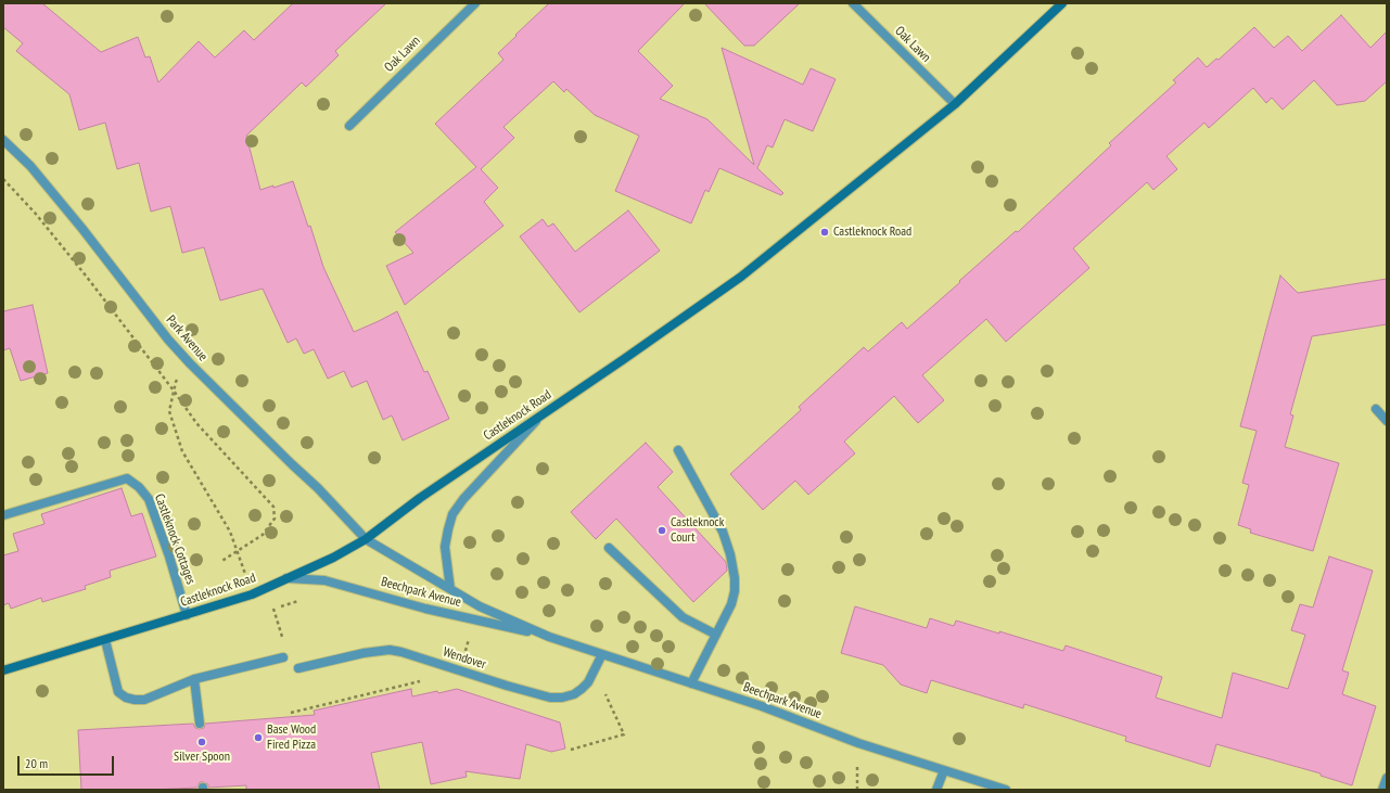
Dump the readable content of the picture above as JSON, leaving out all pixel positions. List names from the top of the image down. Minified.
{"streets":{"main road":["Castleknock Road"],"street":["Oak Lawn","Park Avenue","Castleknock Cottages","Beechpark Avenue","Wendover"]},"crossings":[["Oak Lawn","Castleknock Road"],["Park Avenue","Castleknock Road"],["Park Avenue","Beechpark Avenue"],["Castleknock Road","Castleknock Cottages"],["Castleknock Road","Beechpark Avenue"],["Beechpark Avenue","Wendover"]],"places":["Castleknock Road","Castleknock Court","Base Wood Fired Pizza","Silver Spoon"],"scale_bar":"20 m"}
